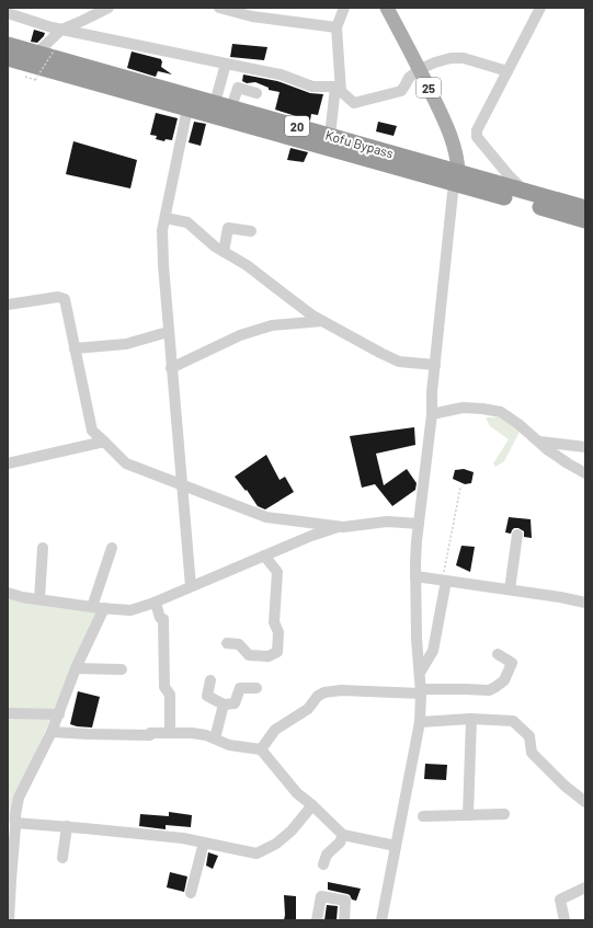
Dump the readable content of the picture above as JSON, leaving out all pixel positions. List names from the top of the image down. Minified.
{"streets":{"highway":["20","Kofu Bypass"],"main road":["25"]},"crossings":[["25","Kofu Bypass"]]}
